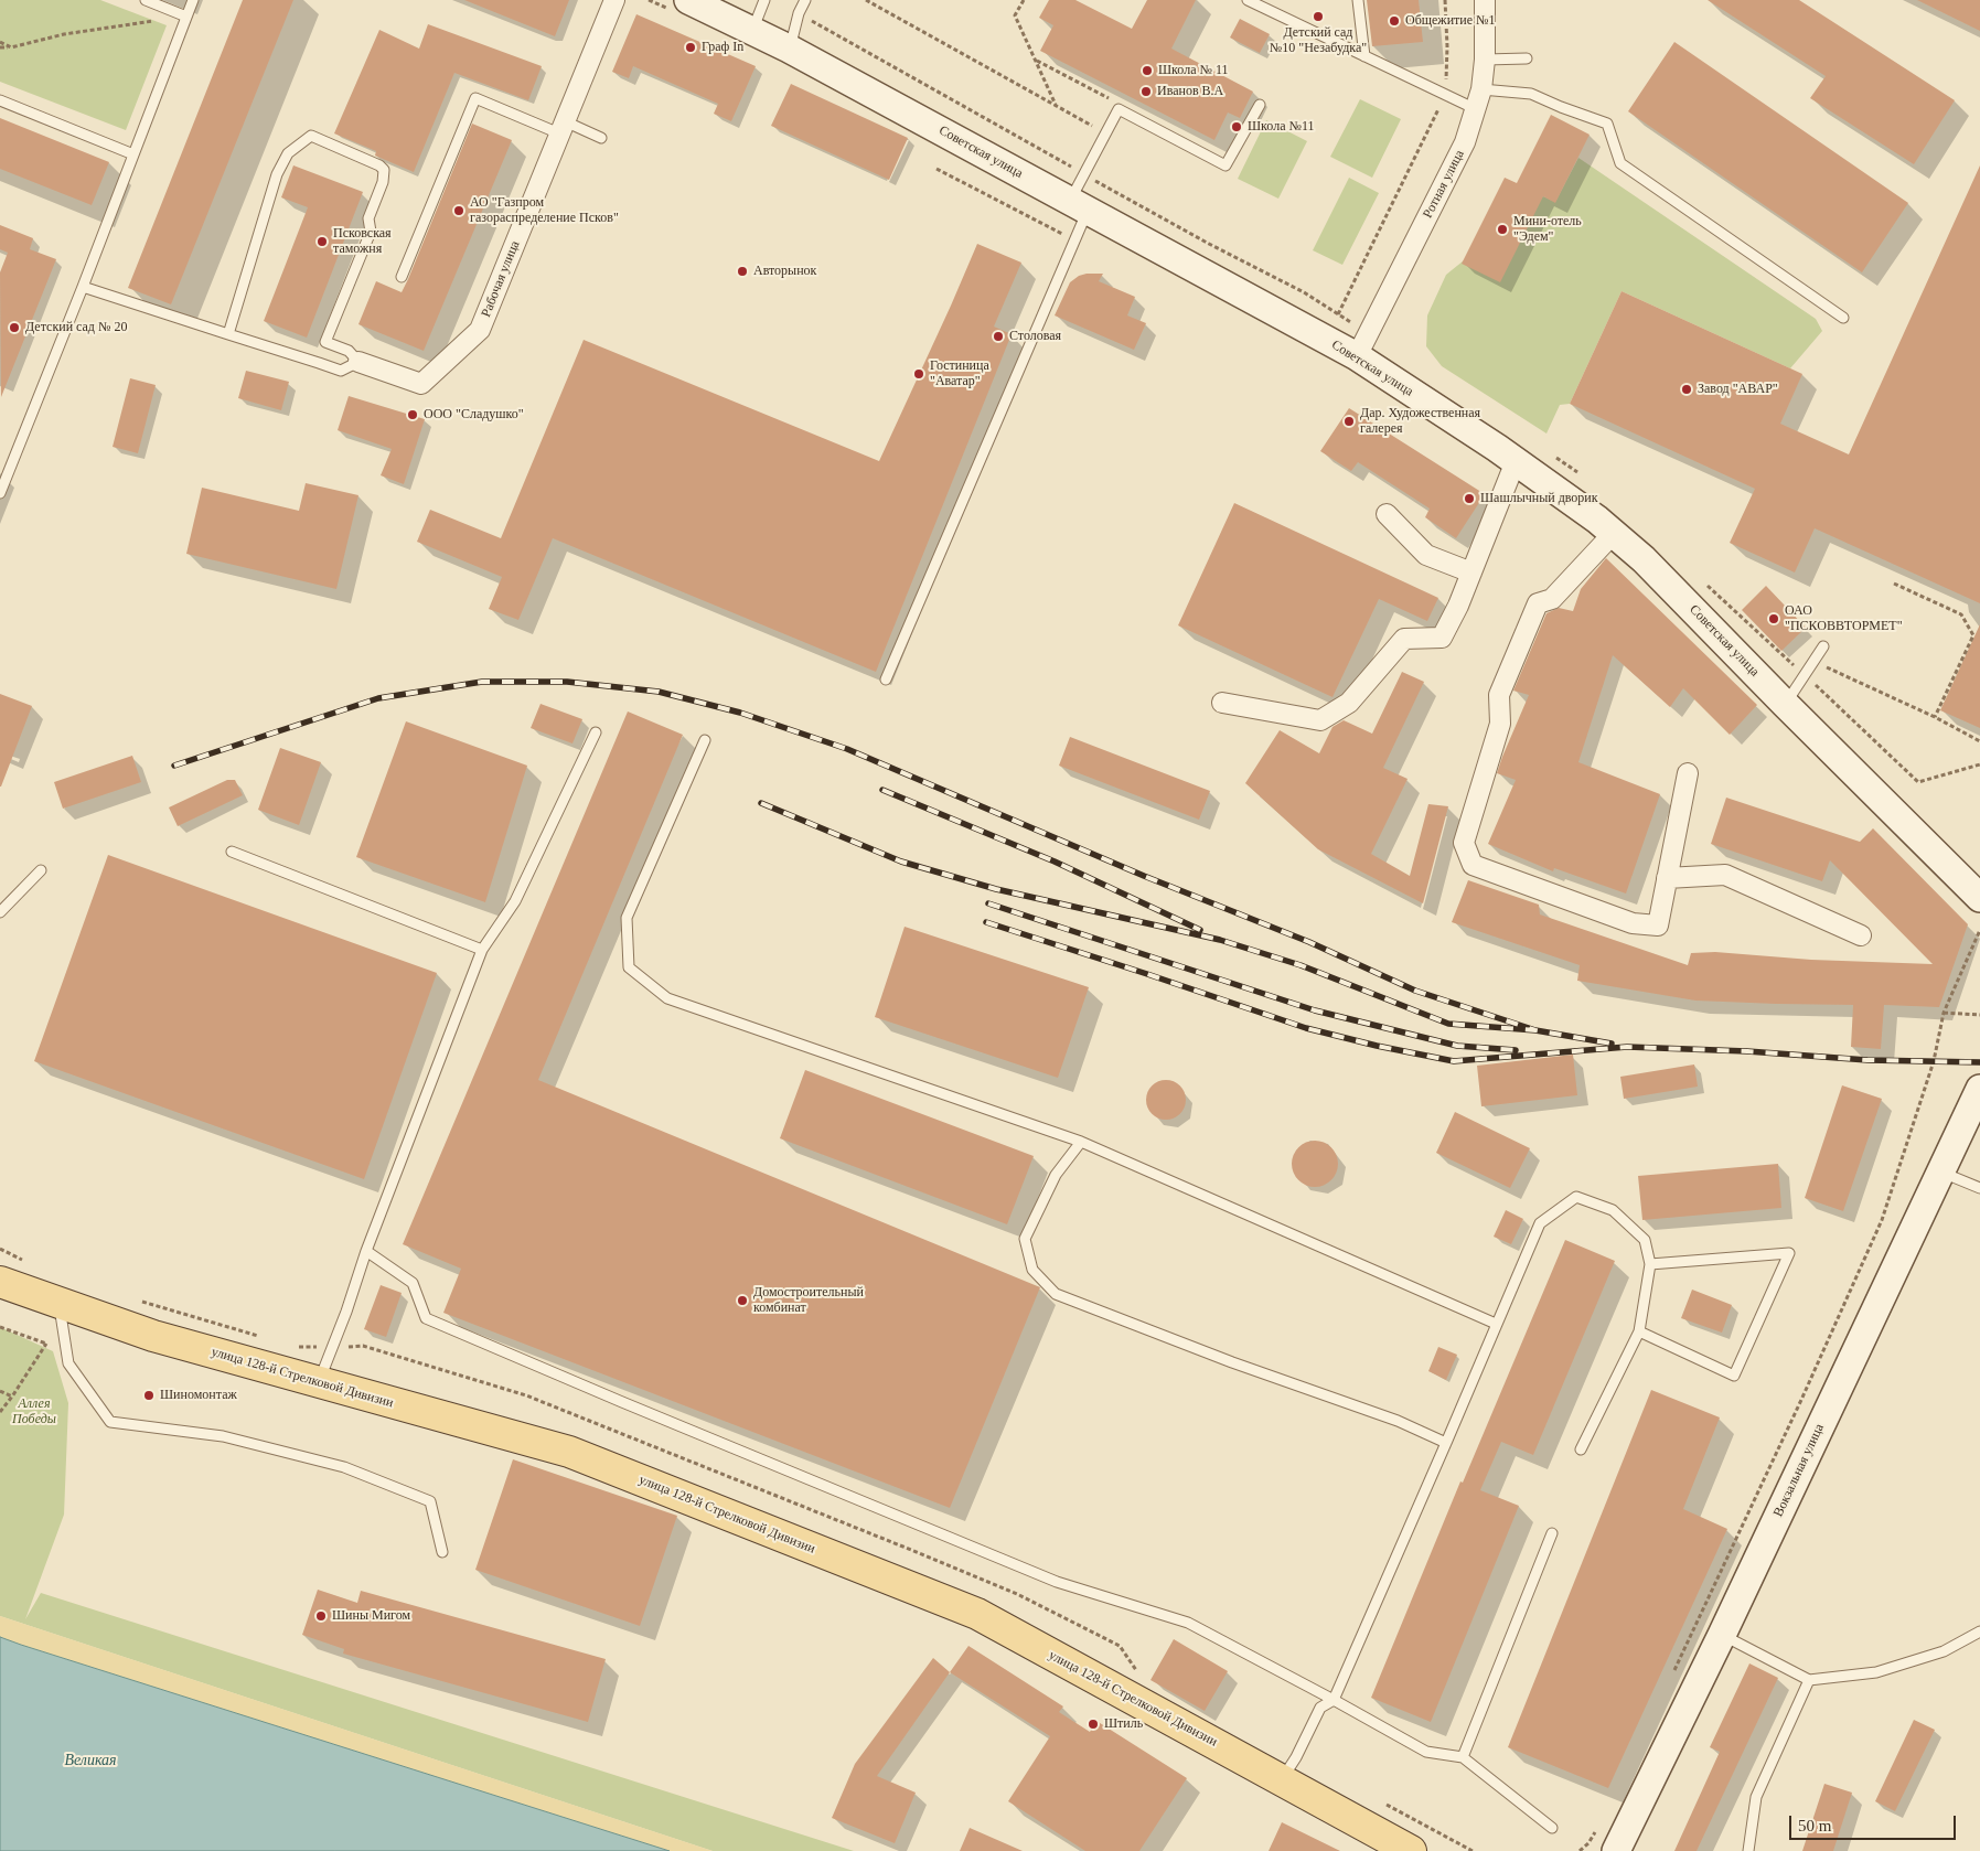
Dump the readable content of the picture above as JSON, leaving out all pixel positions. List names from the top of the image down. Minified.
{"streets":{"main road":["улица 128-й Стрелковой Дивизии"],"street":["Советская улица","Ротная улица","Рабочая улица","Вокзальная улица"]},"crossings":[["Советская улица","Ротная улица"]],"water":["Великая"],"parks":["Аллея Победы"],"places":["Детский сад №10 \"Незабудка\"","Общежитие №1","Граф In","Школа № 11","Иванов В.А","Школа №11","АО \"Газпром газораспределение Псков\"","Мини-отель \"Эдем\"","Псковская таможня","Авторынок","Детский сад № 20","Столовая","Гостиница \"Аватар\"","Завод \"АВАР\"","ООО \"Сладушко\"","Дар. Художественная галерея","Шашлычный дворик","ОАО \"ПСКОВВТОРМЕТ\"","Домостроительный комбинат","Шиномонтаж","Шины Мигом","Штиль"],"scale_bar":"50 m"}
